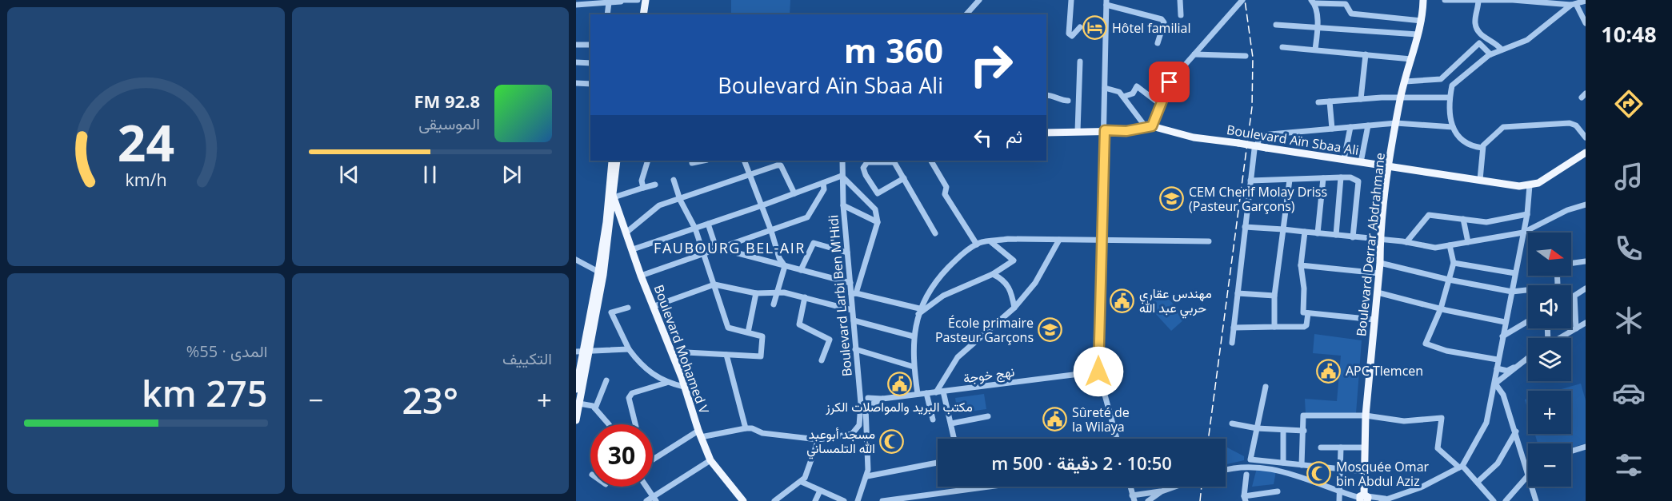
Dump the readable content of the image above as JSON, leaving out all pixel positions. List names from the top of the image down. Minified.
{"streets":{"main road":["Boulevard Aïn Sbaa Ali","Boulevard Derrar Abdrahmane","Boulevard Mohamed V"],"street":["Boulevard Larbi Ben M'Hidi","نهج خوجة"]},"crossings":[["Boulevard Aïn Sbaa Ali","Boulevard Derrar Abdrahmane"],["Boulevard Larbi Ben M'Hidi","نهج خوجة"]],"districts":["FAUBOURG BEL-AIR"],"places":{"hotel":["Hôtel familial"],"school or university":["CEM Cherif Molay Driss (Pasteur Garçons)","École primaire Pasteur Garçons"],"public building":["مهندس عقاري حربي عبد الله","APC Tlemcen","مكتب البريد والمواصلات الكرز","Sûreté de la Wilaya"],"mosque":["مسجد أبوعبد الله التلمساني","Mosquée Omar bin Abdul Aziz"]},"north":"right","page":{"tabs":"10:48","turn":["360 m","Boulevard Aïn Sbaa Ali"],"song":["92.8 FM","الموسيقى"],"then":"ثم","map_buttons":["+","−"],"tile":["التكييف",["المدى · 55%","275 km"]],"heat":["−","23°","+"],"limit":"30","trip":"10:50 · 2 دقيقة · 500 m","gauge":["24","km/h"]}}
